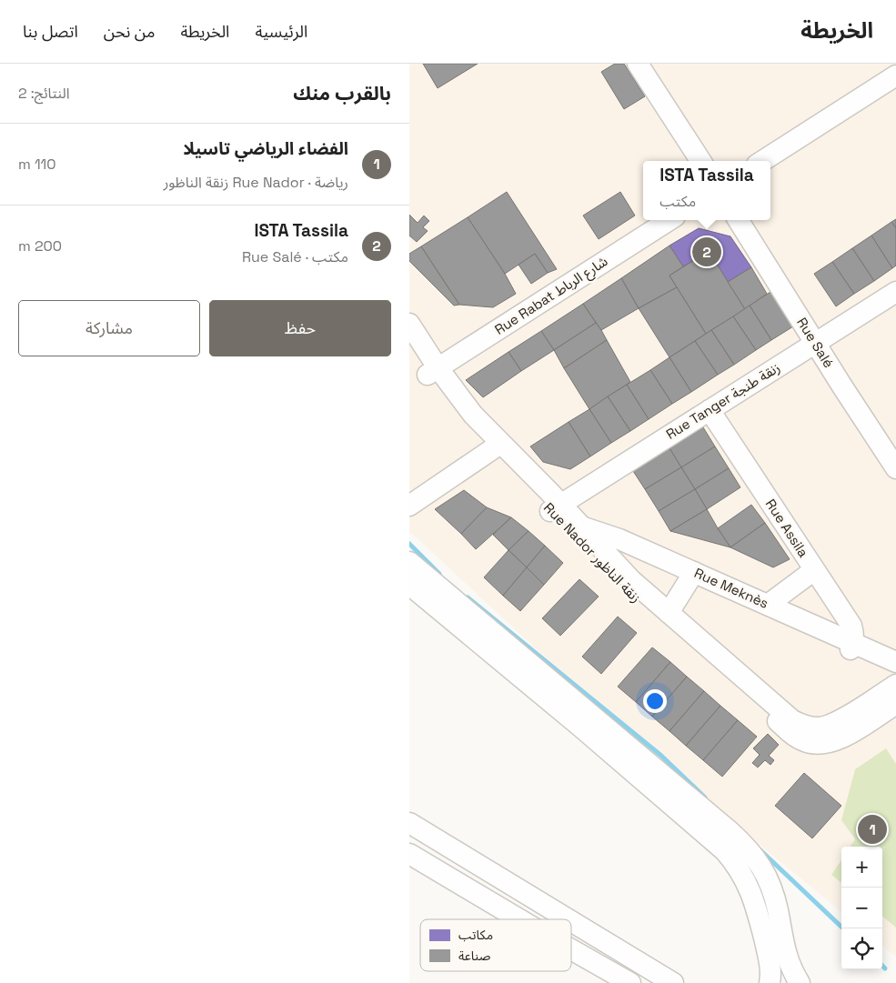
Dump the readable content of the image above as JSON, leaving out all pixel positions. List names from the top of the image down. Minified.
{"streets":{"street":["Rue Rabat شارع الرباط","Rue Salé","Rue Tanger زنقة طنجة","Rue Assila","Rue Nador زنقة الناظور","Rue Meknès"]},"crossings":[["Rue Rabat شارع الرباط","Rue Nador زنقة الناظور"],["Rue Salé","Rue Tanger زنقة طنجة"],["Rue Tanger زنقة طنجة","Rue Assila"],["Rue Tanger زنقة طنجة","Rue Nador زنقة الناظور"],["Rue Tanger زنقة طنجة","Rue Meknès"],["Rue Assila","Rue Meknès"],["Rue Nador زنقة الناظور","Rue Meknès"]],"legend":["مكاتب","صناعة"],"page":{"header":"الخريطة","nav":["الرئيسية","الخريطة","من نحن","اتصل بنا"],"heading":["بالقرب منك","النتائج: 2"],"list":[{"mark":"1","name":"الفضاء الرياضي تاسيلا","note":"رياضة · Rue Nador زنقة الناظور","value":"110 m"},{"mark":"2","name":"ISTA Tassila","note":"مكتب · Rue Salé","value":"200 m"}],"popup":["ISTA Tassila","مكتب"],"pins":["2","1"],"buttons":["حفظ","مشاركة"],"map_buttons":["+","−"]}}
